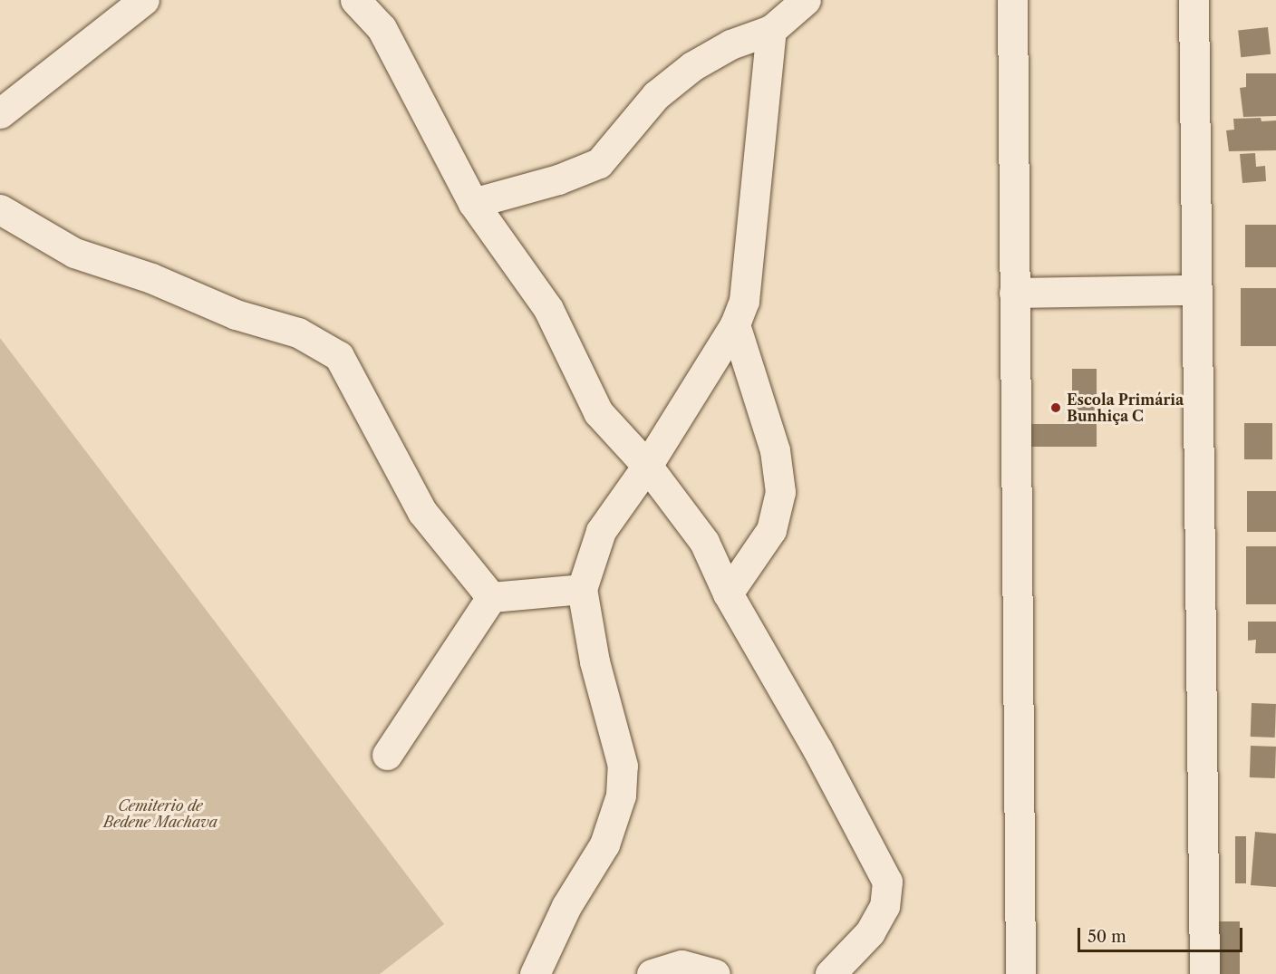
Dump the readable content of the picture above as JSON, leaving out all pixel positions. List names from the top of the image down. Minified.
{"parks":["Cemiterio de Bedene Machava"],"places":["Escola Primária Bunhiça C"],"scale_bar":"50 m"}
